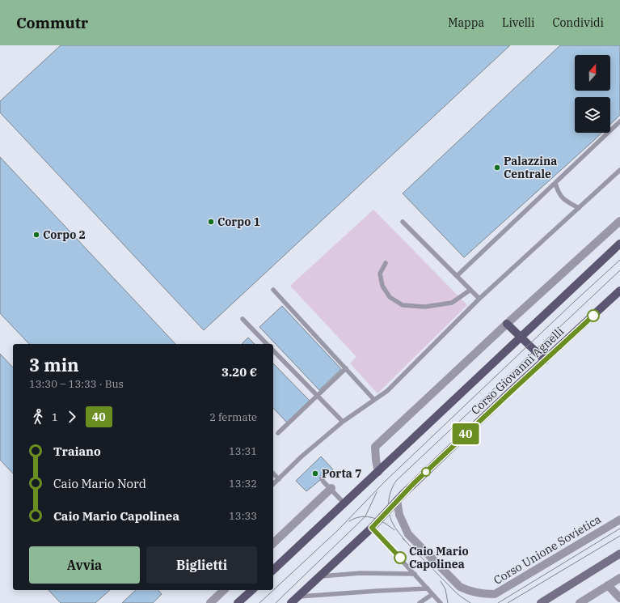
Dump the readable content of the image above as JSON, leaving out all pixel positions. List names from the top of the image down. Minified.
{"streets":{"main road":["Corso Giovanni Agnelli"],"street":["Corso Unione Sovietica"]},"crossings":[["Corso Giovanni Agnelli","Corso Unione Sovietica"]],"places":["Palazzina Centrale","Corpo 1","Corpo 2","Porta 7","Caio Mario Capolinea"],"lines":["bus line 40"],"north":"top","page":{"header":"Commutr","nav":["Mappa","Livelli","Condividi"],"on_map":"40","heading":["3 min","13:30 – 13:33 · Bus","3.20 €"],"legs":["1","40","2 fermate"],"list":[{"name":"Traiano","value":"13:31"},{"name":"Caio Mario Nord","value":"13:32"},{"name":"Caio Mario Capolinea","value":"13:33"}],"buttons":["Avvia","Biglietti"]}}
